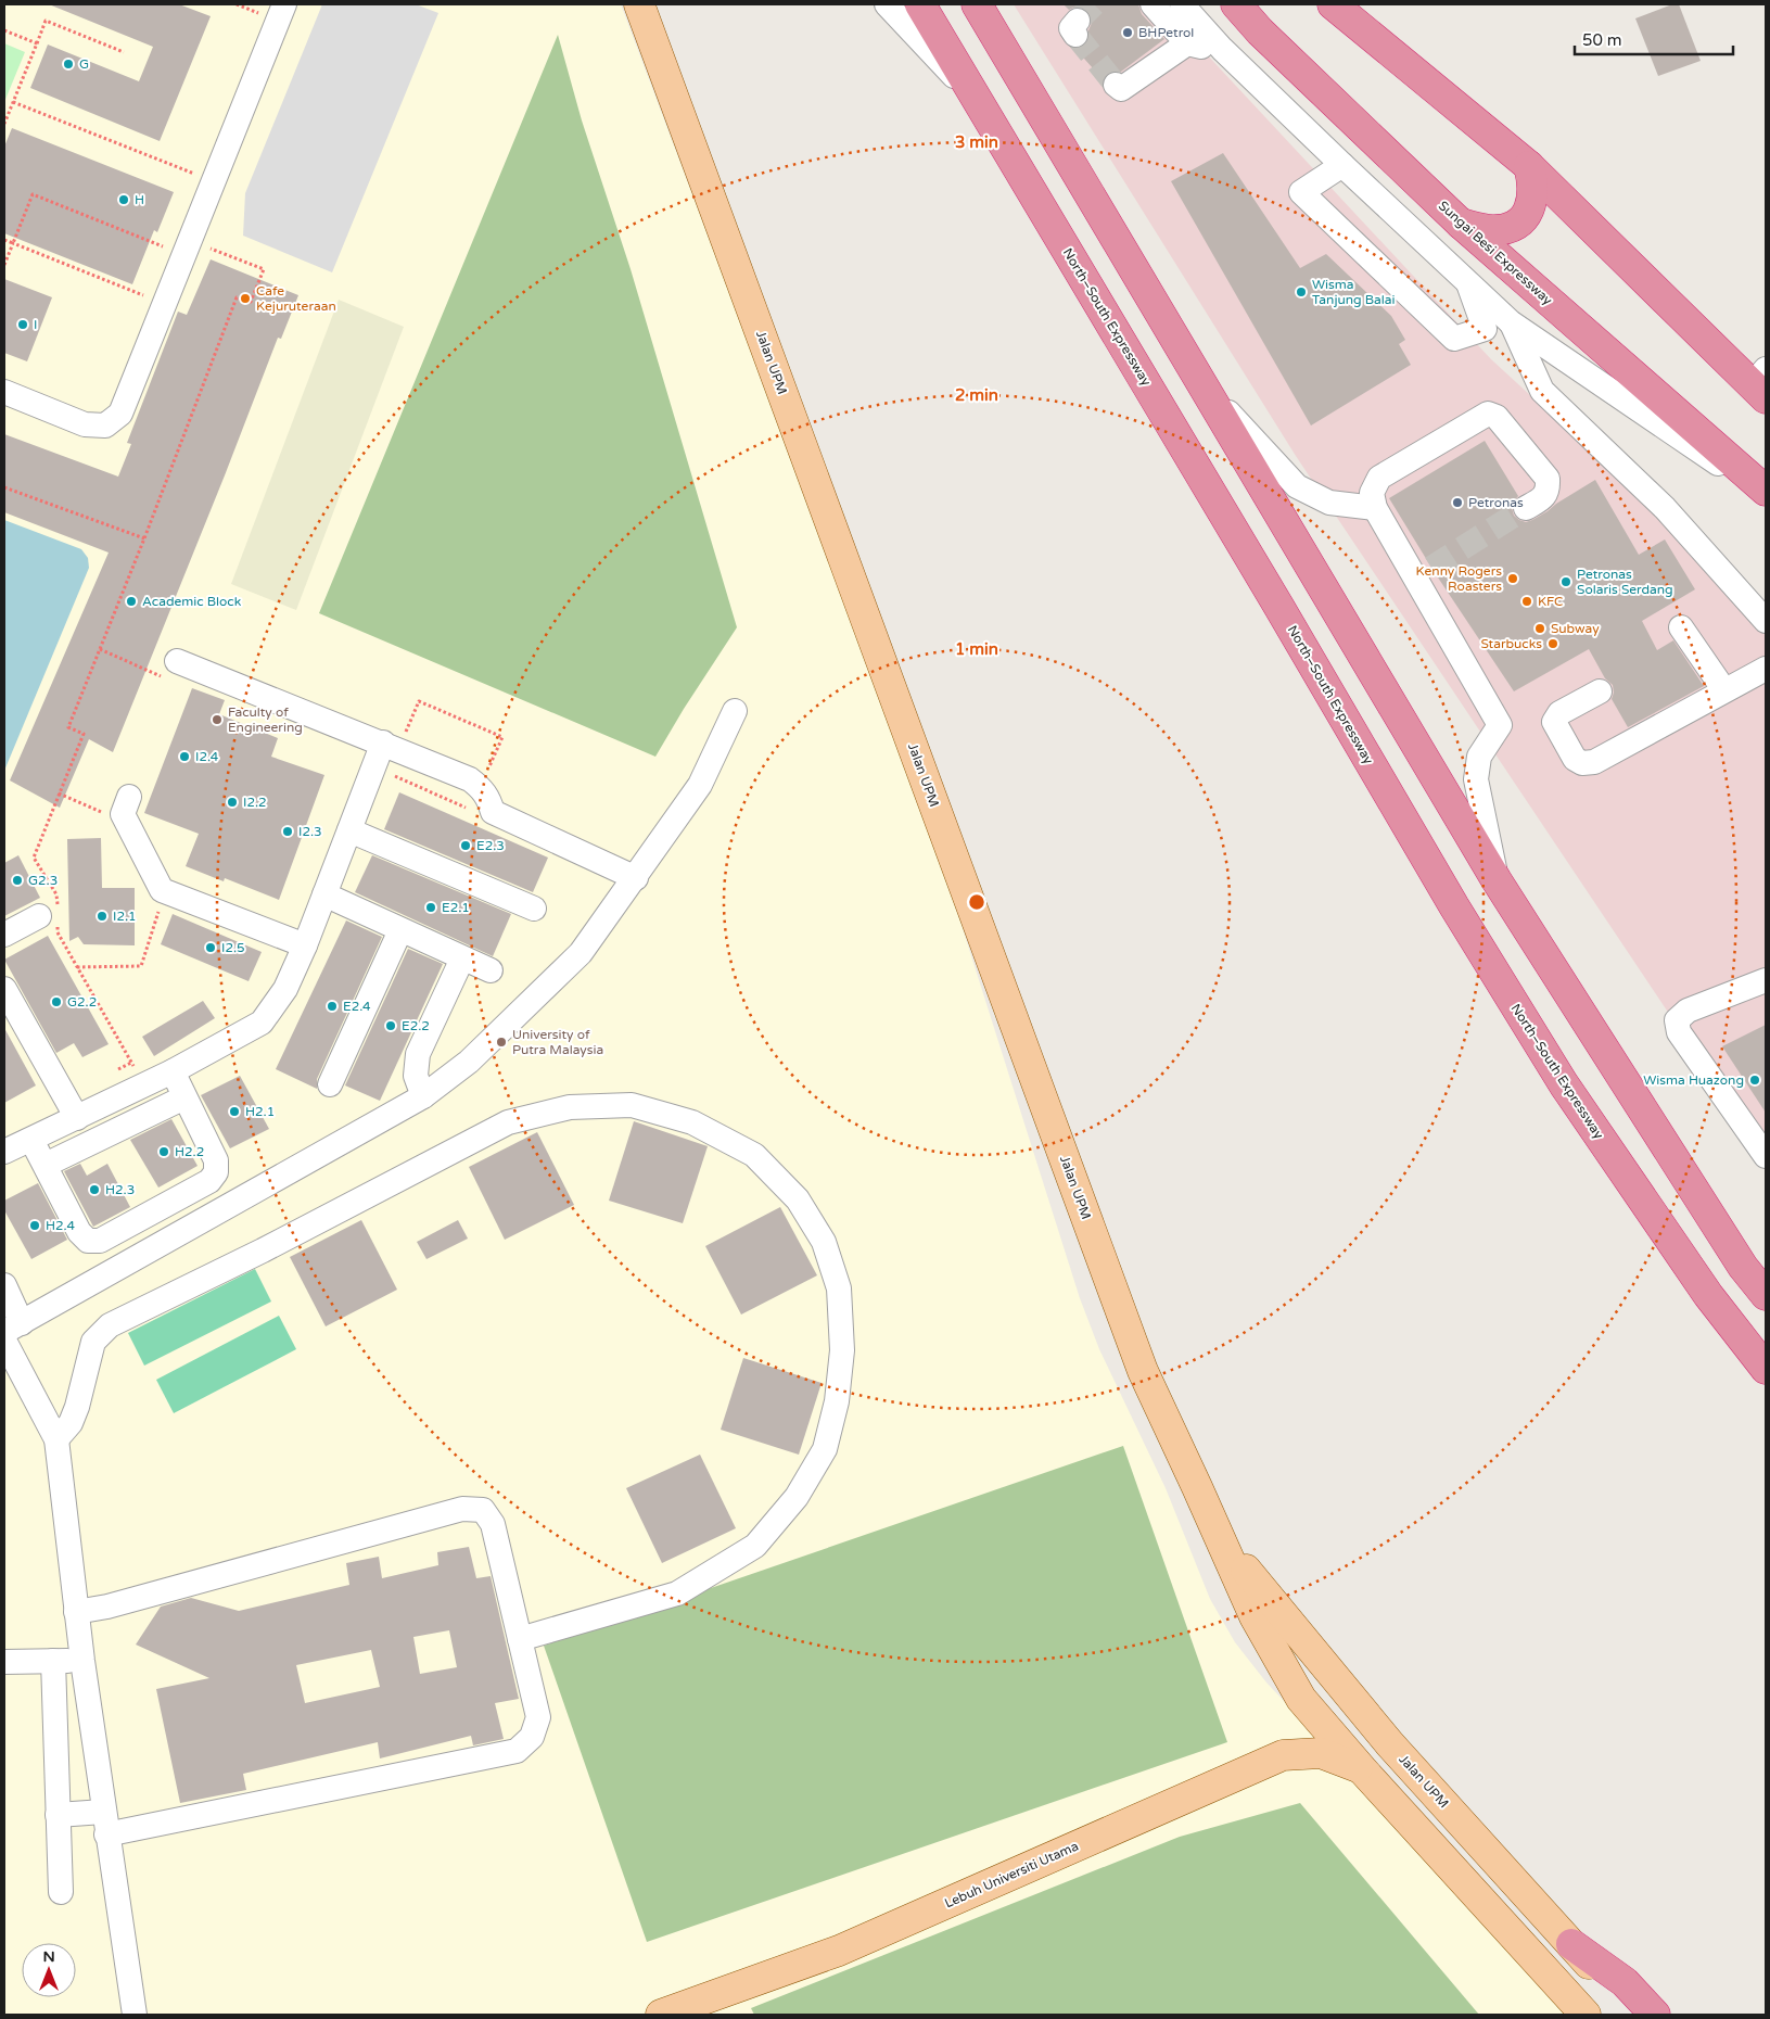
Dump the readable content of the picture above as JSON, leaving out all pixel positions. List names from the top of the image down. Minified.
{"streets":{"highway":["Sungai Besi Expressway","North–South Expressway"],"main road":["Jalan UPM","Lebuh Universiti Utama"]},"crossings":[["Jalan UPM","Lebuh Universiti Utama"]],"places":["BHPetrol","G","H","Wisma Tanjung Balai","Cafe Kejuruteraan","I","Petronas","Kenny Rogers Roasters","Petronas Solaris Serdang","Academic Block","KFC","Subway","Starbucks","Faculty of Engineering","I2.4","I2.2","I2.3","E2.3","G2.3","E2.1","I2.1","I2.5","G2.2","E2.4","E2.2","University of Putra Malaysia","Wisma Huazong","H2.1","H2.2","H2.3","H2.4"],"scale_bar":"50 m","north":"top","rings":["3 min","2 min","1 min"]}
